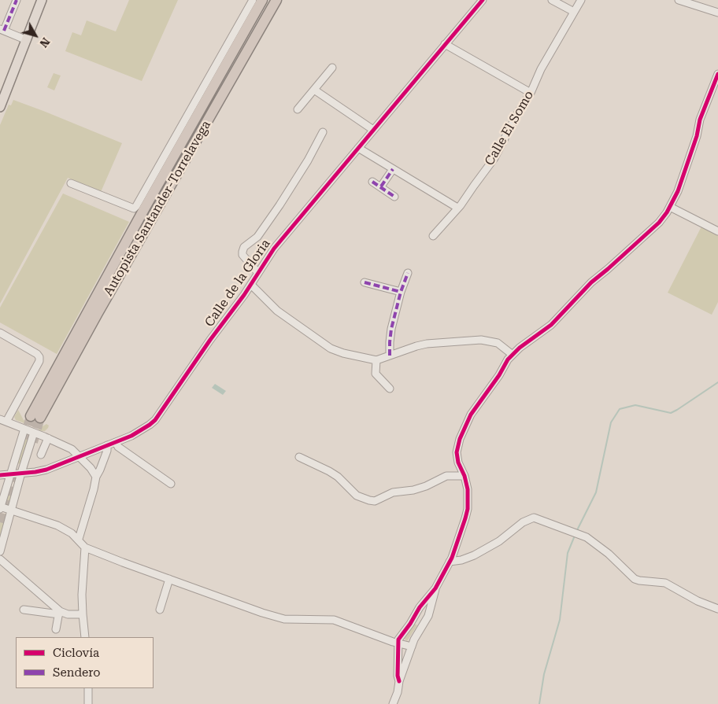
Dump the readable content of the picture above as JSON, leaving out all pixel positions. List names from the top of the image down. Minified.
{"streets":{"highway":["Autopista Santander-Torrelavega"],"street":["Calle El Somo","Calle de la Gloria"]},"legend":["Ciclovía","Sendero"],"north":"bottom right"}
